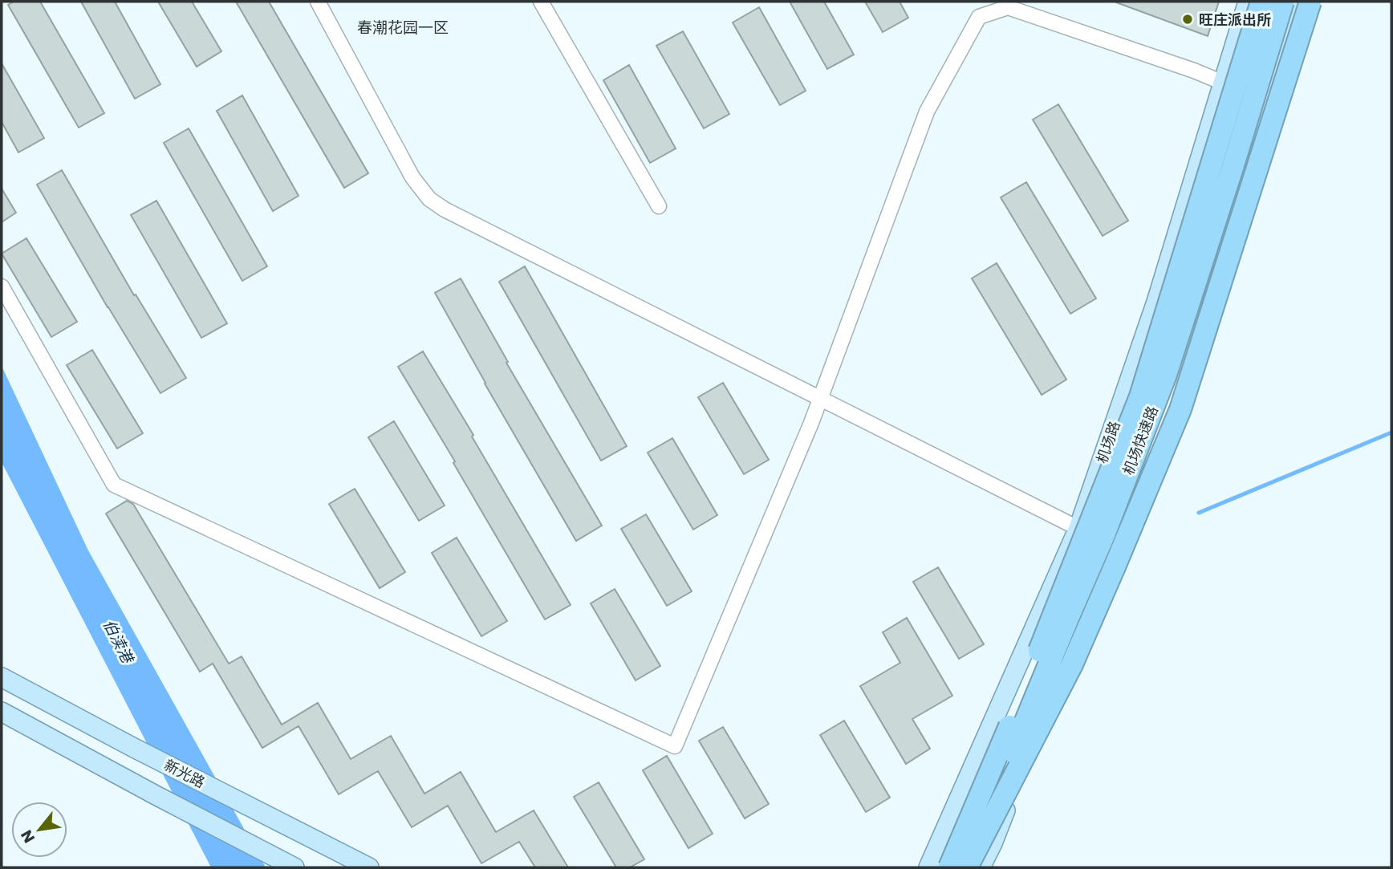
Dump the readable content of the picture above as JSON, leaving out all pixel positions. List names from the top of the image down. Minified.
{"streets":{"highway":["机场快速路"],"main road":["机场路","新光路"]},"districts":["春潮花园一区"],"water":["伯渎港"],"places":["旺庄派出所"],"north":"bottom left"}
